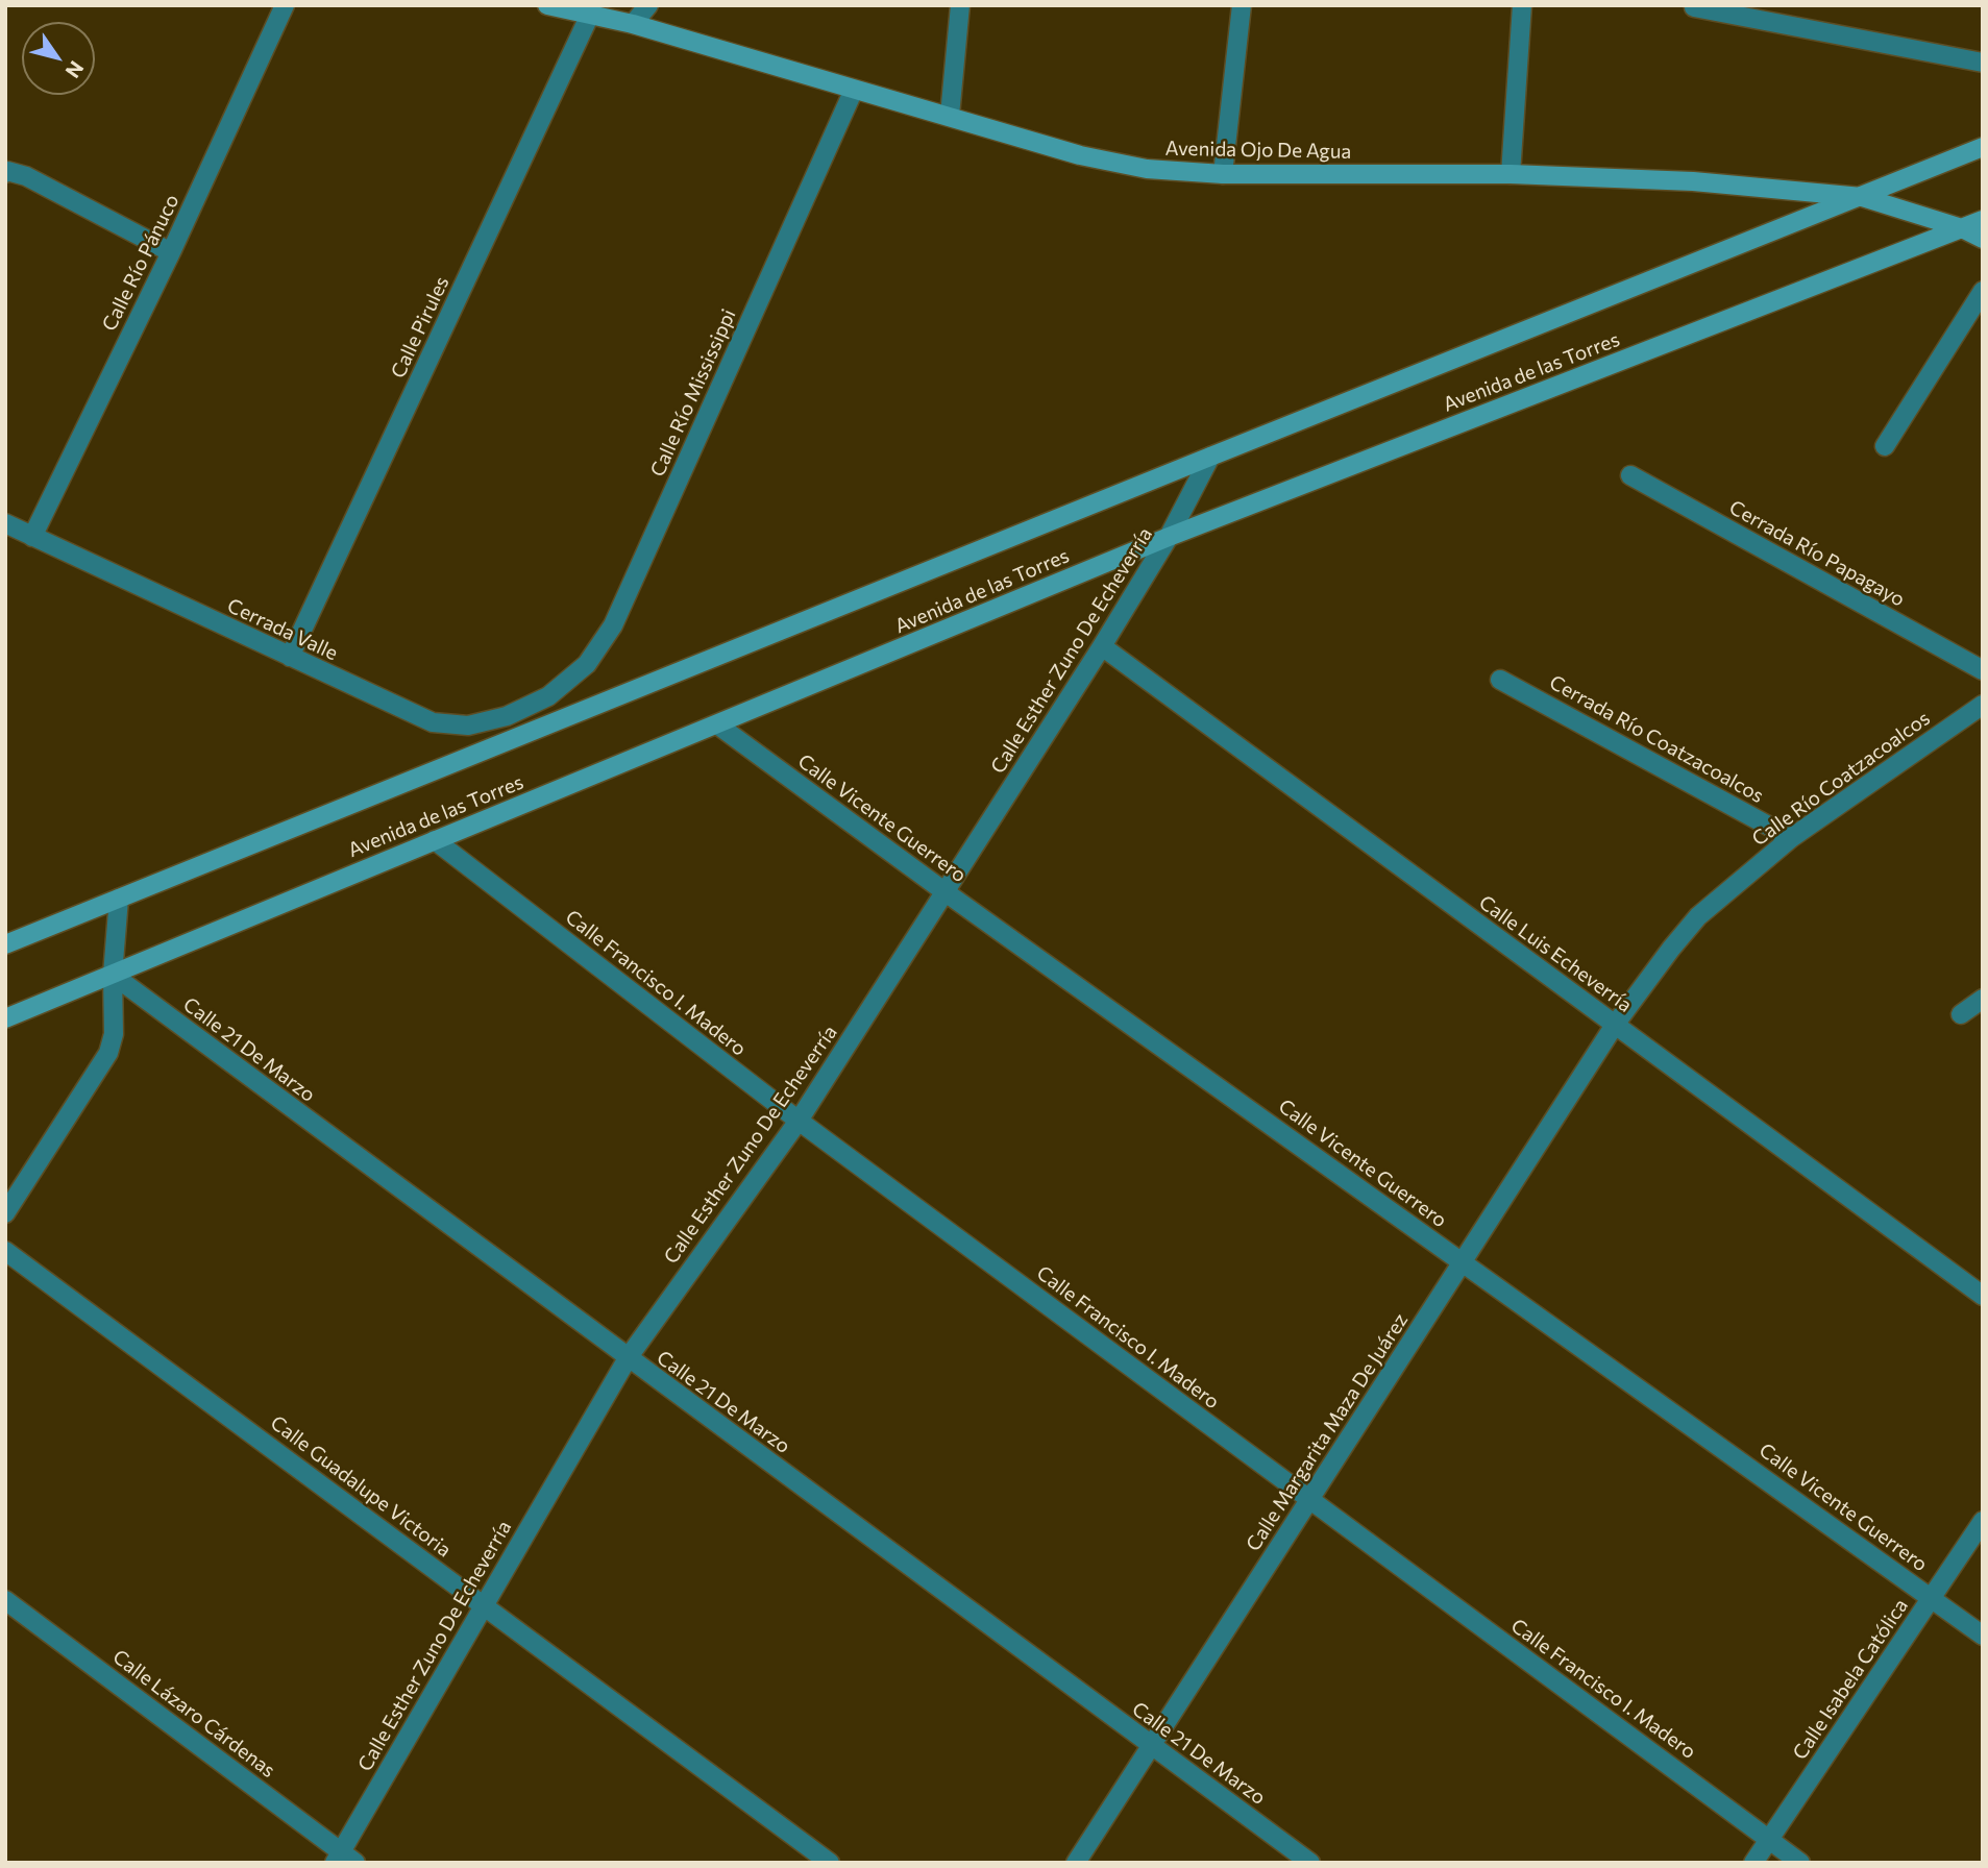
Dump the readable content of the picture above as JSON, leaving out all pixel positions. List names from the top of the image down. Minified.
{"streets":{"main road":["Avenida Ojo De Agua","Avenida de las Torres"],"street":["Calle Río Pánuco","Calle Pirules","Calle Río Mississippi","Cerrada Río Papagayo","Cerrada Valle","Calle Esther Zuno De Echeverría","Cerrada Río Coatzacoalcos","Calle Río Coatzacoalcos","Calle Vicente Guerrero","Calle Luis Echeverría","Calle Francisco I. Madero","Calle 21 De Marzo","Calle Margarita Maza De Juárez","Calle Guadalupe Victoria","Calle Isabela Católica","Calle Lázaro Cárdenas"]},"crossings":[["Avenida Ojo De Agua","Calle Pirules"],["Avenida Ojo De Agua","Avenida de las Torres"],["Avenida Ojo De Agua","Calle Río Mississippi"],["Calle Río Pánuco","Cerrada Valle"],["Calle Pirules","Cerrada Valle"],["Avenida de las Torres","Calle Esther Zuno De Echeverría"],["Avenida de las Torres","Calle Vicente Guerrero"],["Avenida de las Torres","Calle Francisco I. Madero"],["Avenida de las Torres","Calle 21 De Marzo"],["Calle Río Mississippi","Cerrada Valle"],["Calle Esther Zuno De Echeverría","Calle Vicente Guerrero"],["Calle Esther Zuno De Echeverría","Calle Luis Echeverría"],["Calle Esther Zuno De Echeverría","Calle Francisco I. Madero"],["Calle Esther Zuno De Echeverría","Calle 21 De Marzo"],["Calle Esther Zuno De Echeverría","Calle Guadalupe Victoria"],["Calle Esther Zuno De Echeverría","Calle Lázaro Cárdenas"],["Cerrada Río Coatzacoalcos","Calle Río Coatzacoalcos"],["Calle Río Coatzacoalcos","Calle Luis Echeverría"],["Calle Río Coatzacoalcos","Calle Margarita Maza De Juárez"],["Calle Vicente Guerrero","Calle Margarita Maza De Juárez"],["Calle Vicente Guerrero","Calle Isabela Católica"],["Calle Luis Echeverría","Calle Margarita Maza De Juárez"],["Calle Francisco I. Madero","Calle Margarita Maza De Juárez"],["Calle Francisco I. Madero","Calle Isabela Católica"],["Calle 21 De Marzo","Calle Margarita Maza De Juárez"]],"north":"bottom right"}
